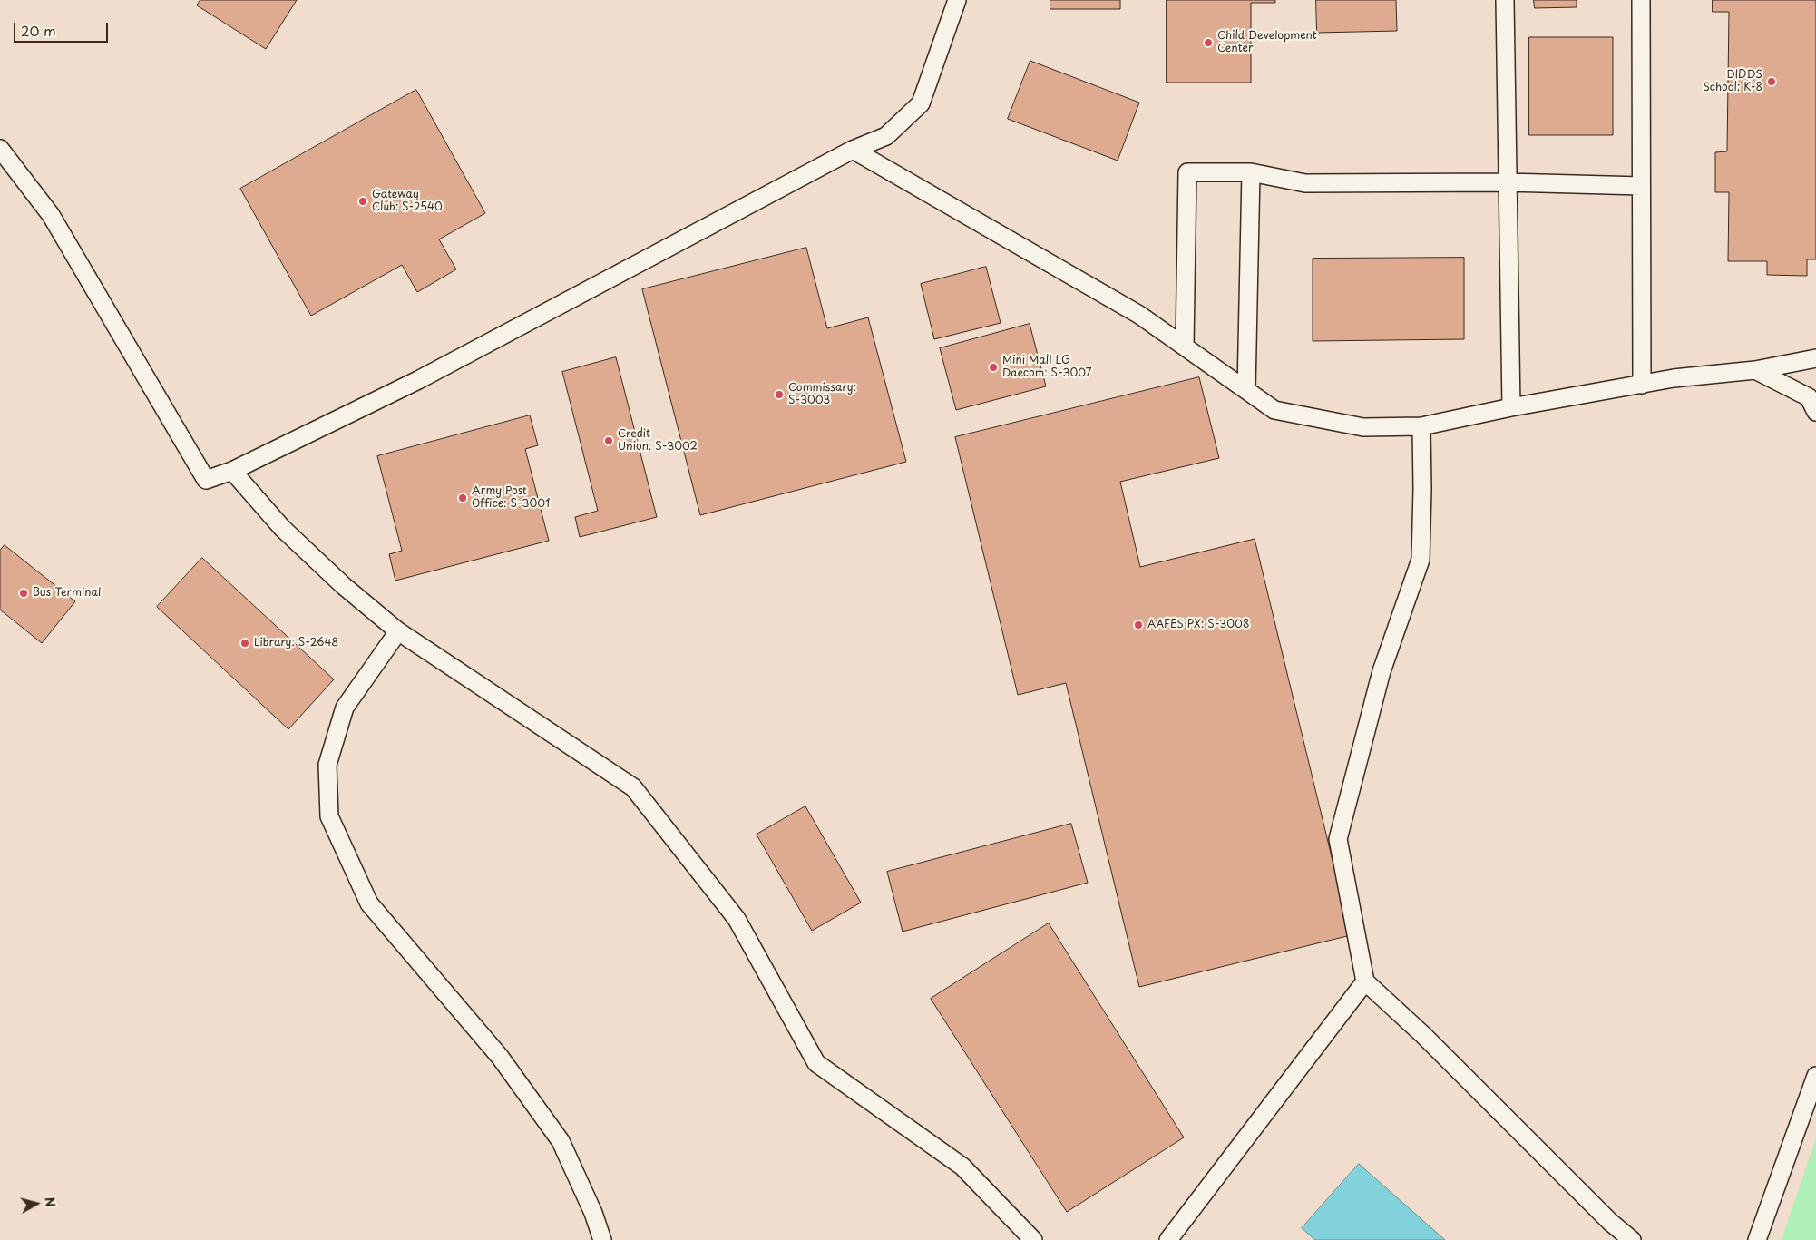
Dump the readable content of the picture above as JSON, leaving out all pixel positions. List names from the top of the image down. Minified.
{"places":["Child Development Center","DlDDS School: K-8","Gateway Club: S-2540","Mini Mall LG Daecom: S-3007","Commissary: S-3003","Credit Union: S-3002","Army Post Office: S-3001","Bus Terminal","AAFES PX: S-3008","Library: S-2648"],"scale_bar":"20 m","north":"right"}
